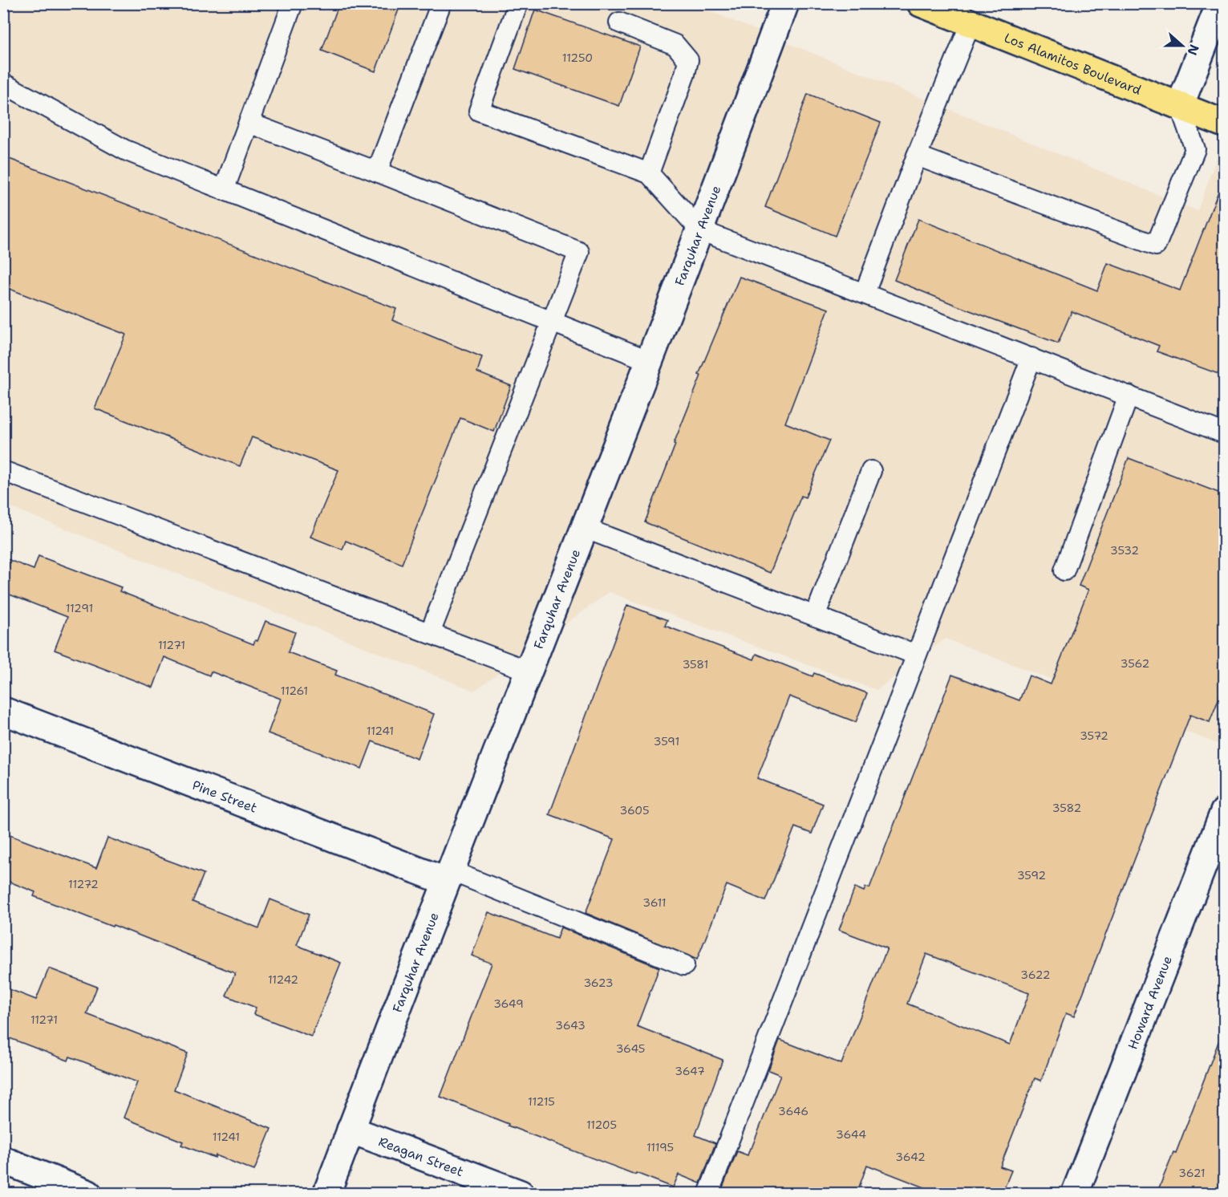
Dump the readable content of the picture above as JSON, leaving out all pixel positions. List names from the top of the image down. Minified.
{"streets":{"main road":["Los Alamitos Boulevard"],"street":["Farquhar Avenue","Pine Street","Howard Avenue","Reagan Street"]},"crossings":[["Farquhar Avenue","Pine Street"],["Farquhar Avenue","Reagan Street"]],"house_numbers":["11250","3532","11291","11271","3562","3581","11261","11241","3572","3591","3582","3605","3592","11272","3611","3622","11242","3623","3649","11271","3643","3645","3647","11215","3646","11205","3644","11241","11195","3642","3621"],"north":"right"}
